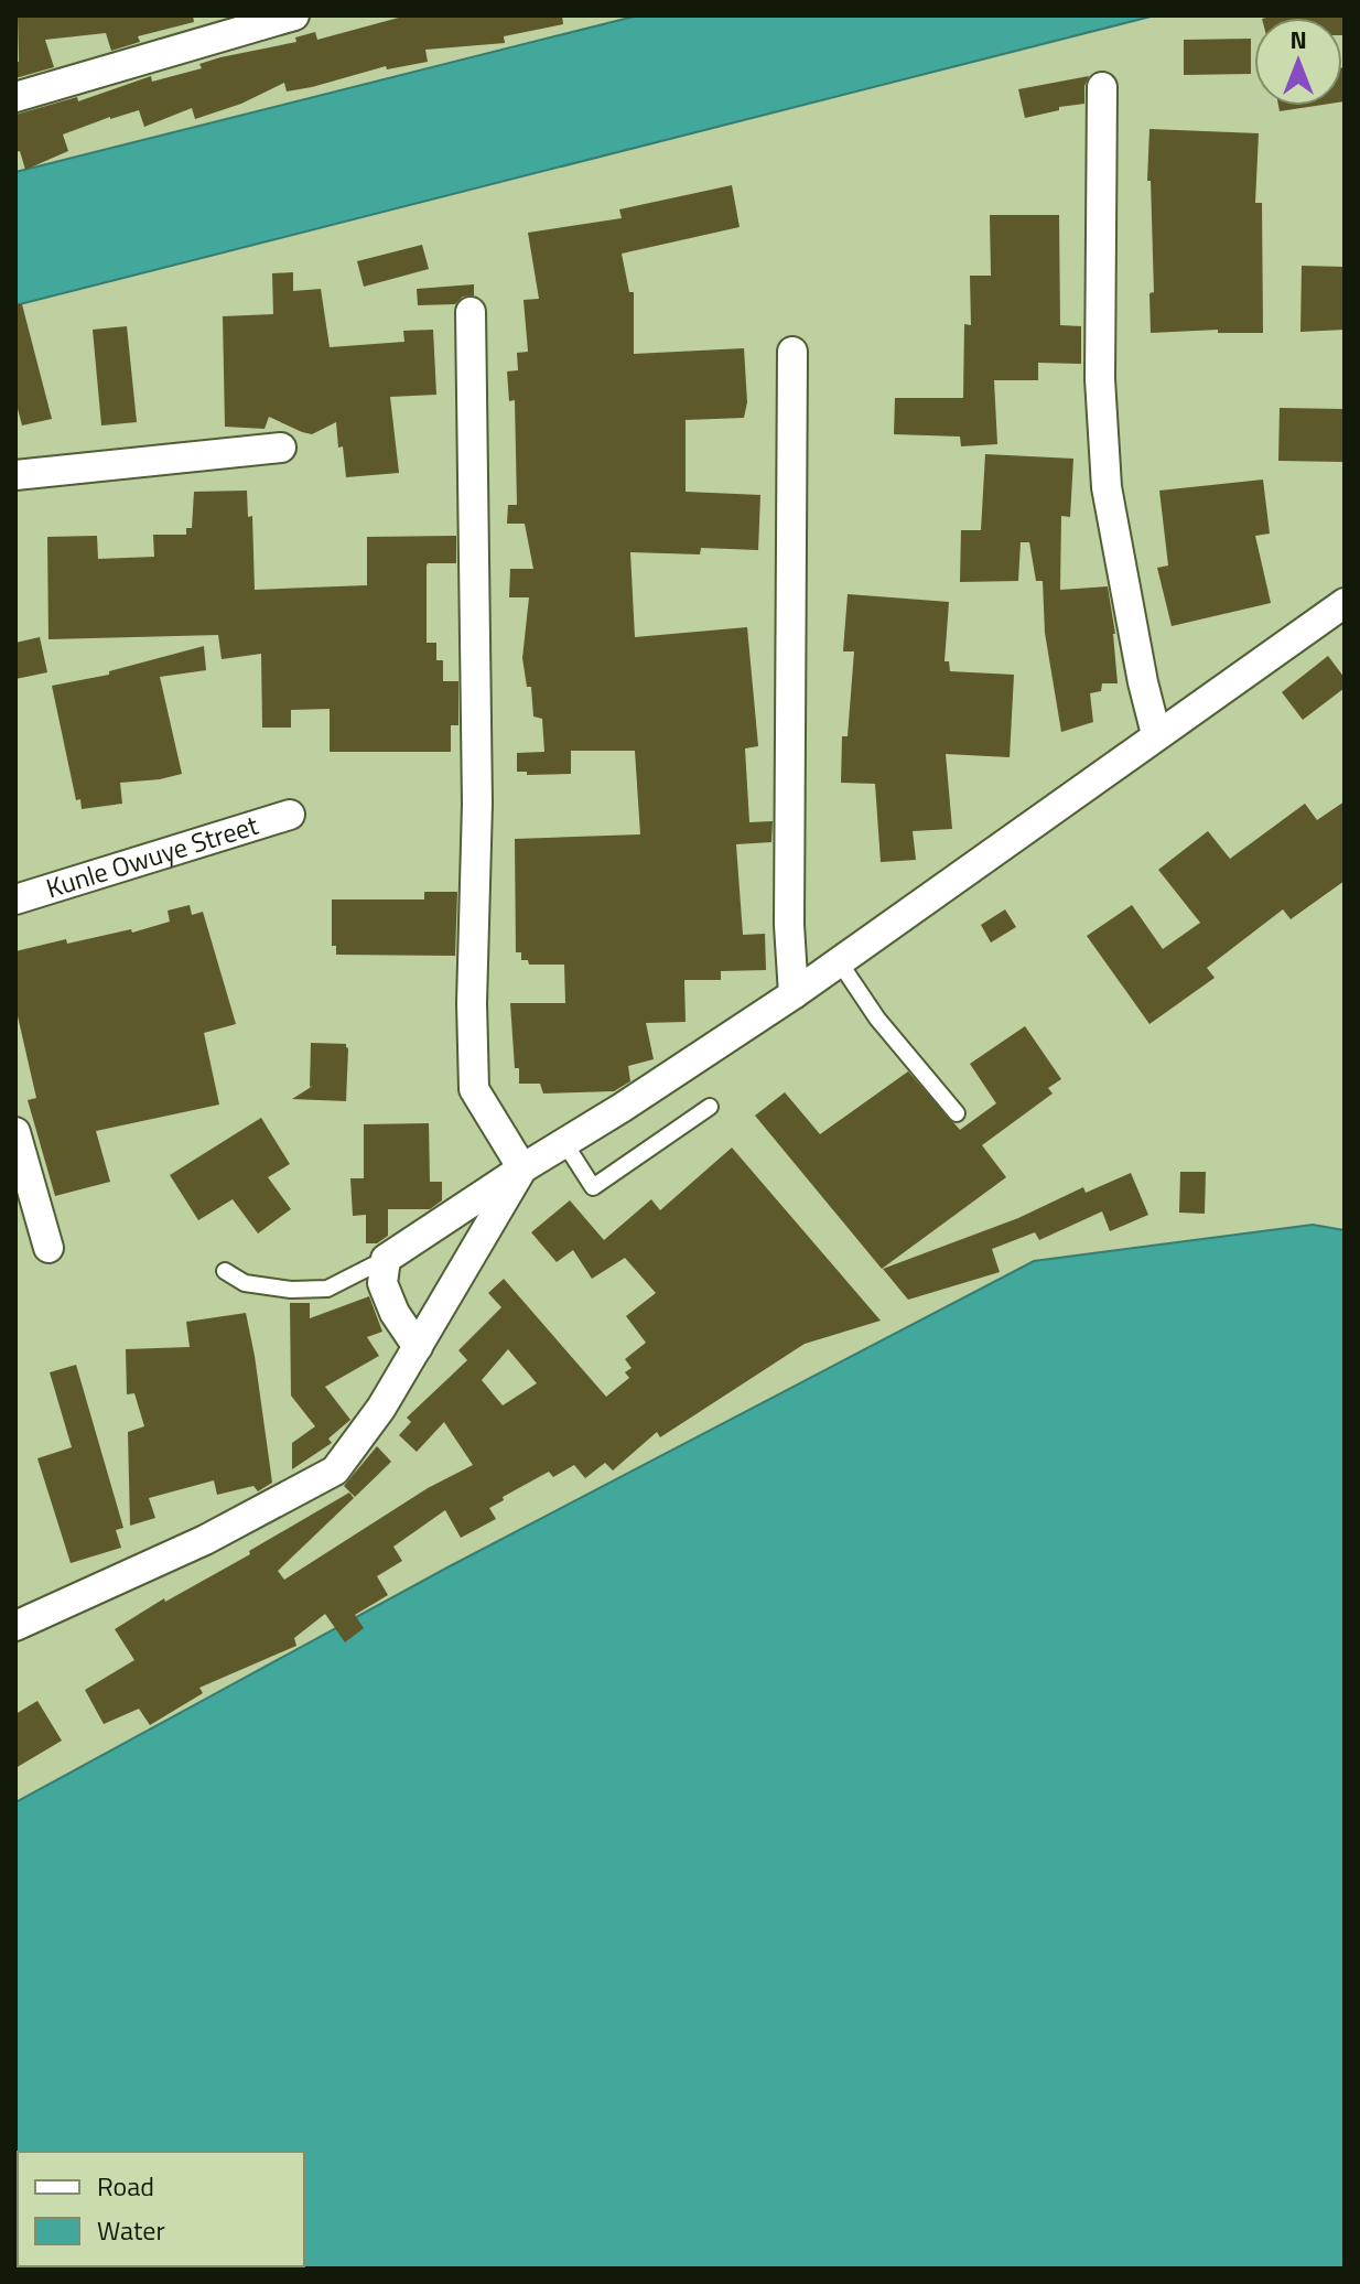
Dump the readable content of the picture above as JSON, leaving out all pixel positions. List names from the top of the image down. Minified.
{"streets":{"street":["Kunle Owuye Street"]},"legend":["Road","Water"],"north":"top"}
